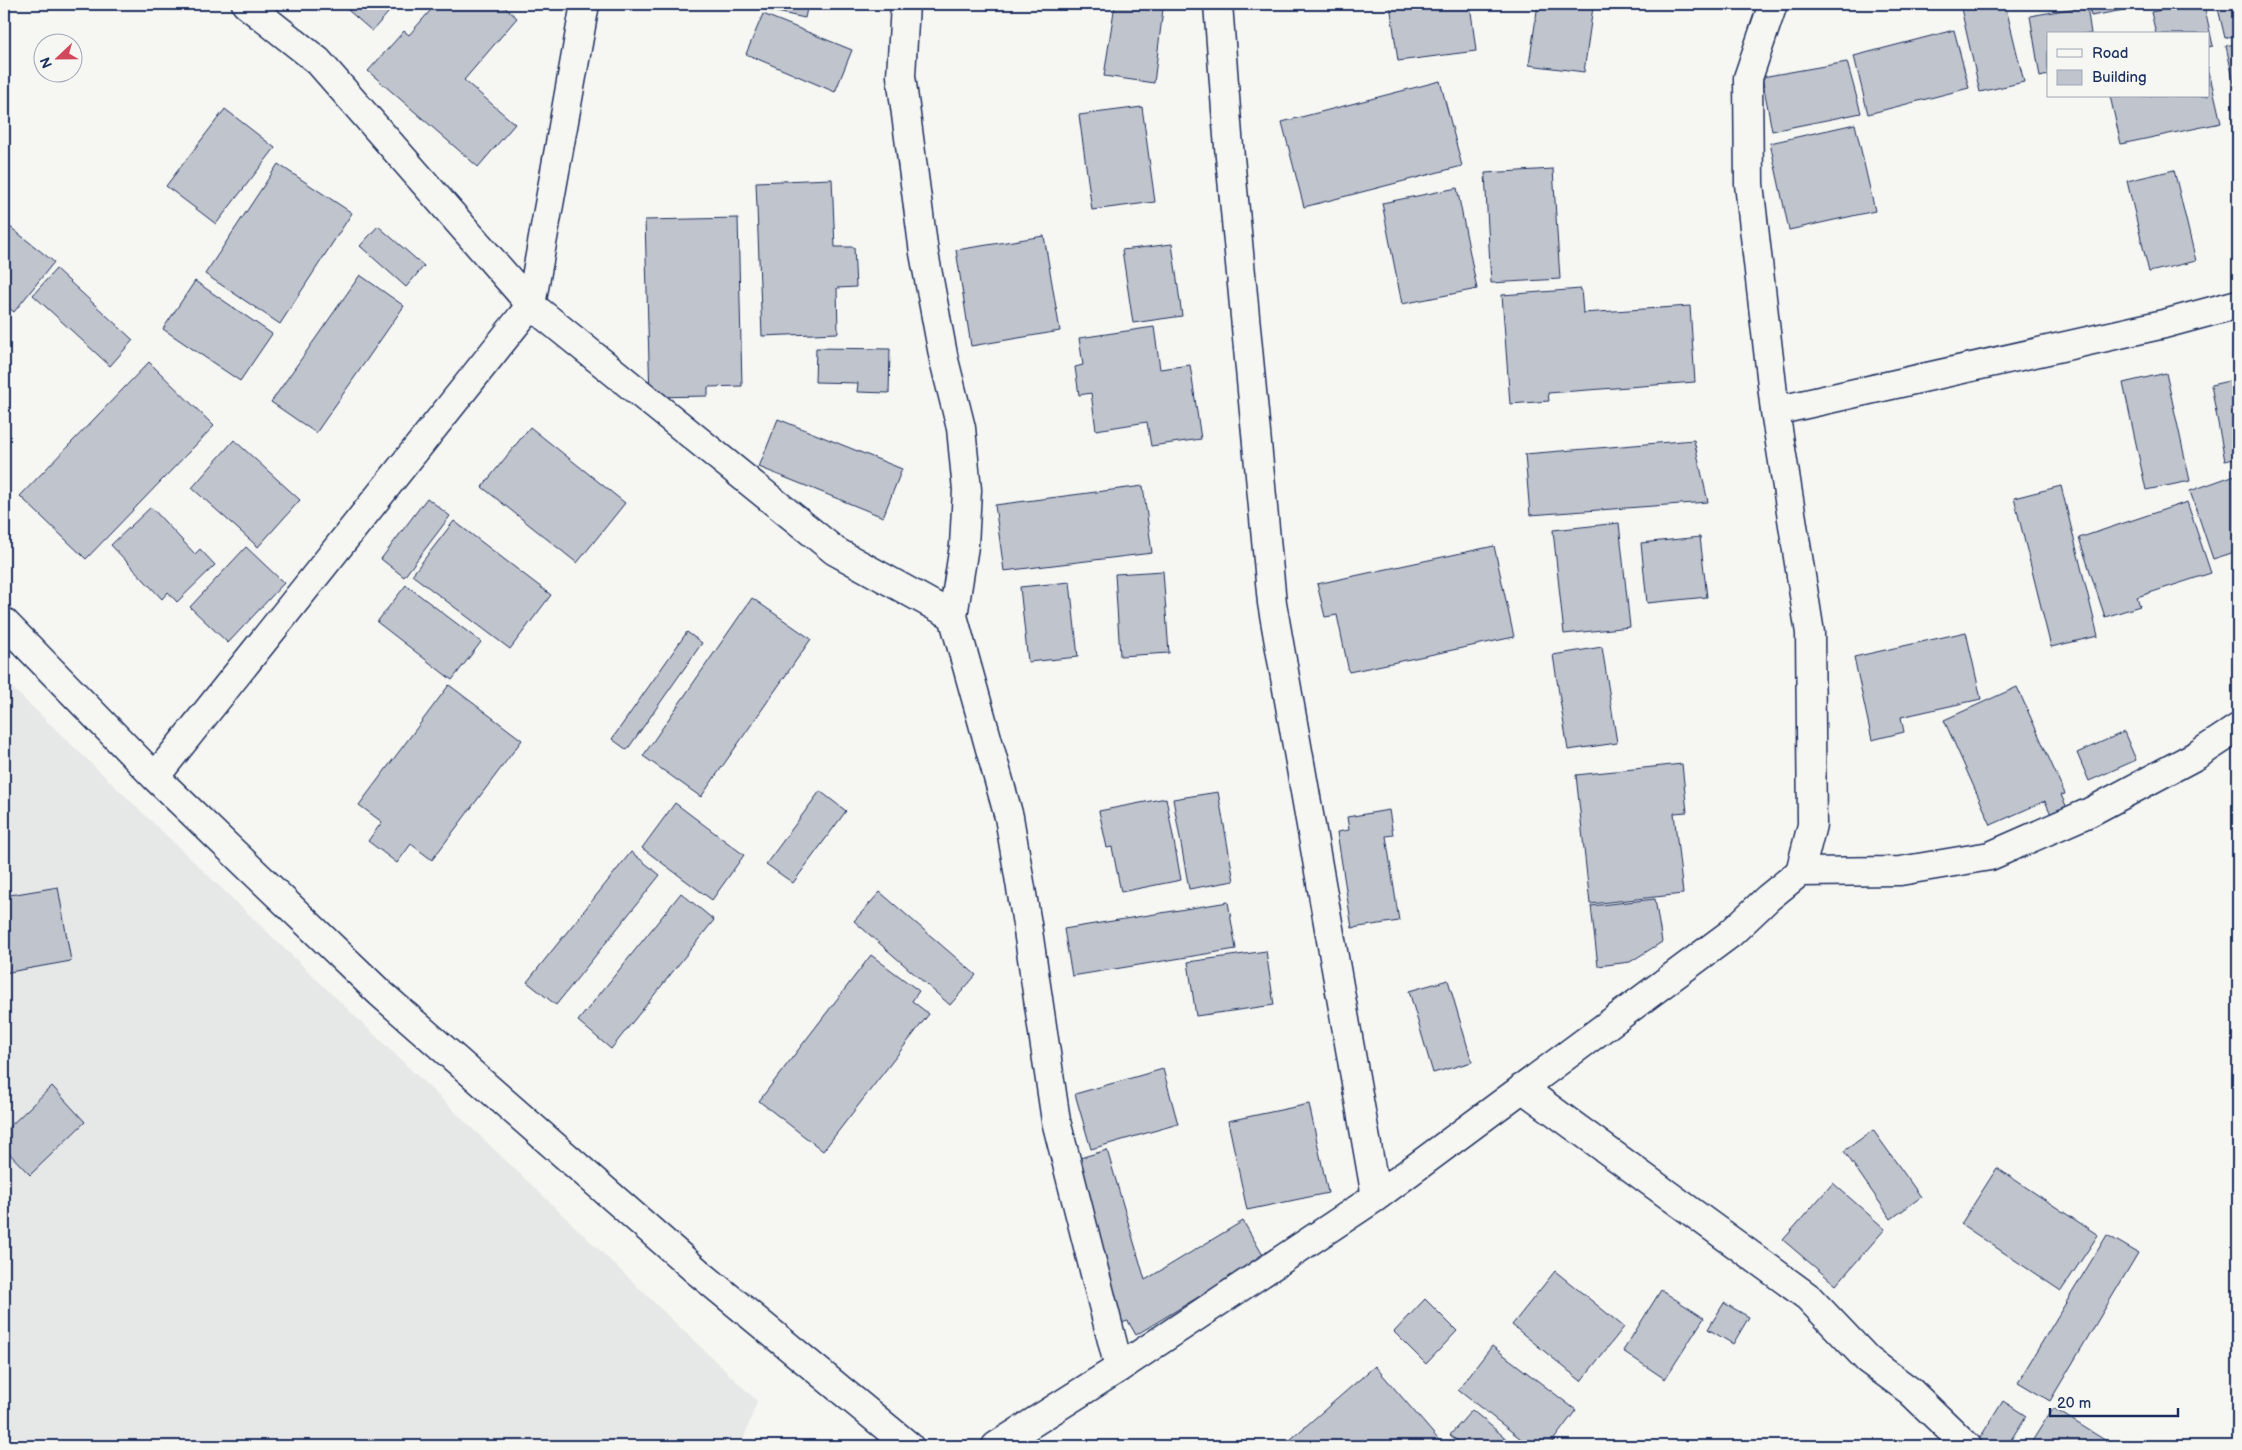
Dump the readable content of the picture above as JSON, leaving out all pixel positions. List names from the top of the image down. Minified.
{"legend":["Road","Building"],"scale_bar":"20 m","north":"left"}
